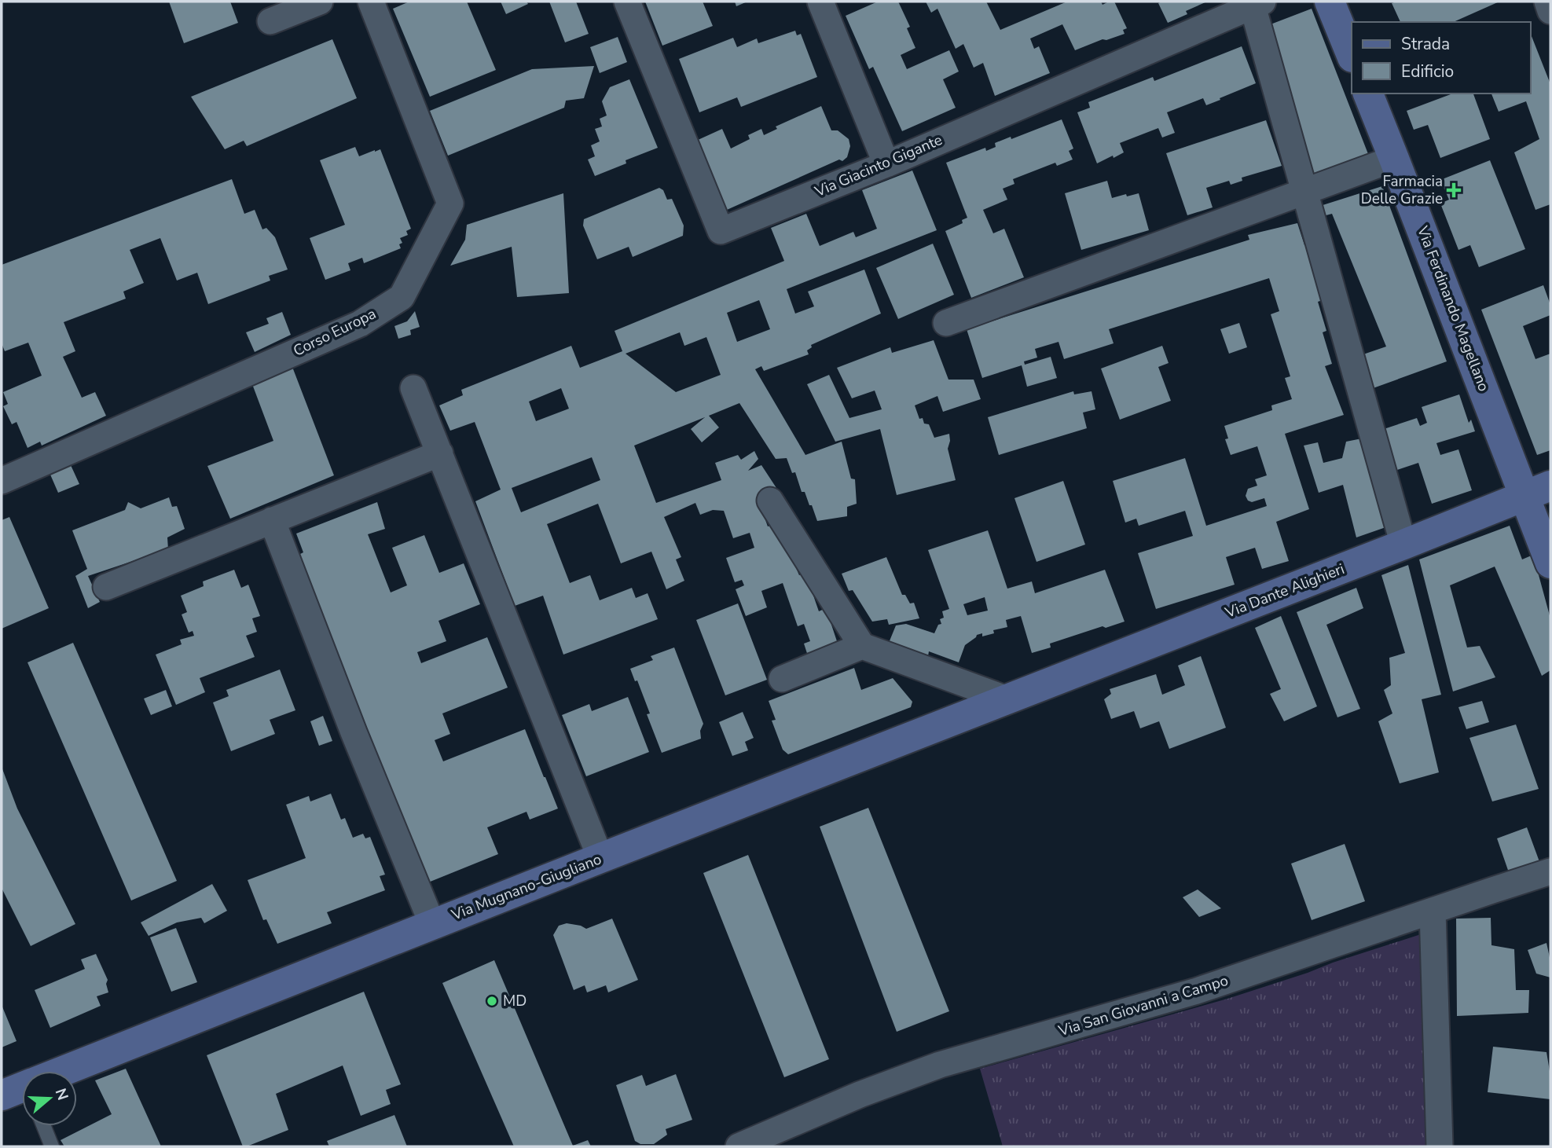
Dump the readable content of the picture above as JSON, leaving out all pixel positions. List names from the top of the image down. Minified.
{"streets":{"main road":["Via Ferdinando Magellano","Via Dante Alighieri","Via Mugnano-Giugliano"],"street":["Via Giacinto Gigante","Corso Europa","Via San Giovanni a Campo"]},"crossings":[["Via Ferdinando Magellano","Via Dante Alighieri"],["Via Dante Alighieri","Via Mugnano-Giugliano"]],"places":{"health":["Farmacia Delle Grazie"],"other":["MD"]},"legend":["Strada","Edificio"],"north":"right"}
